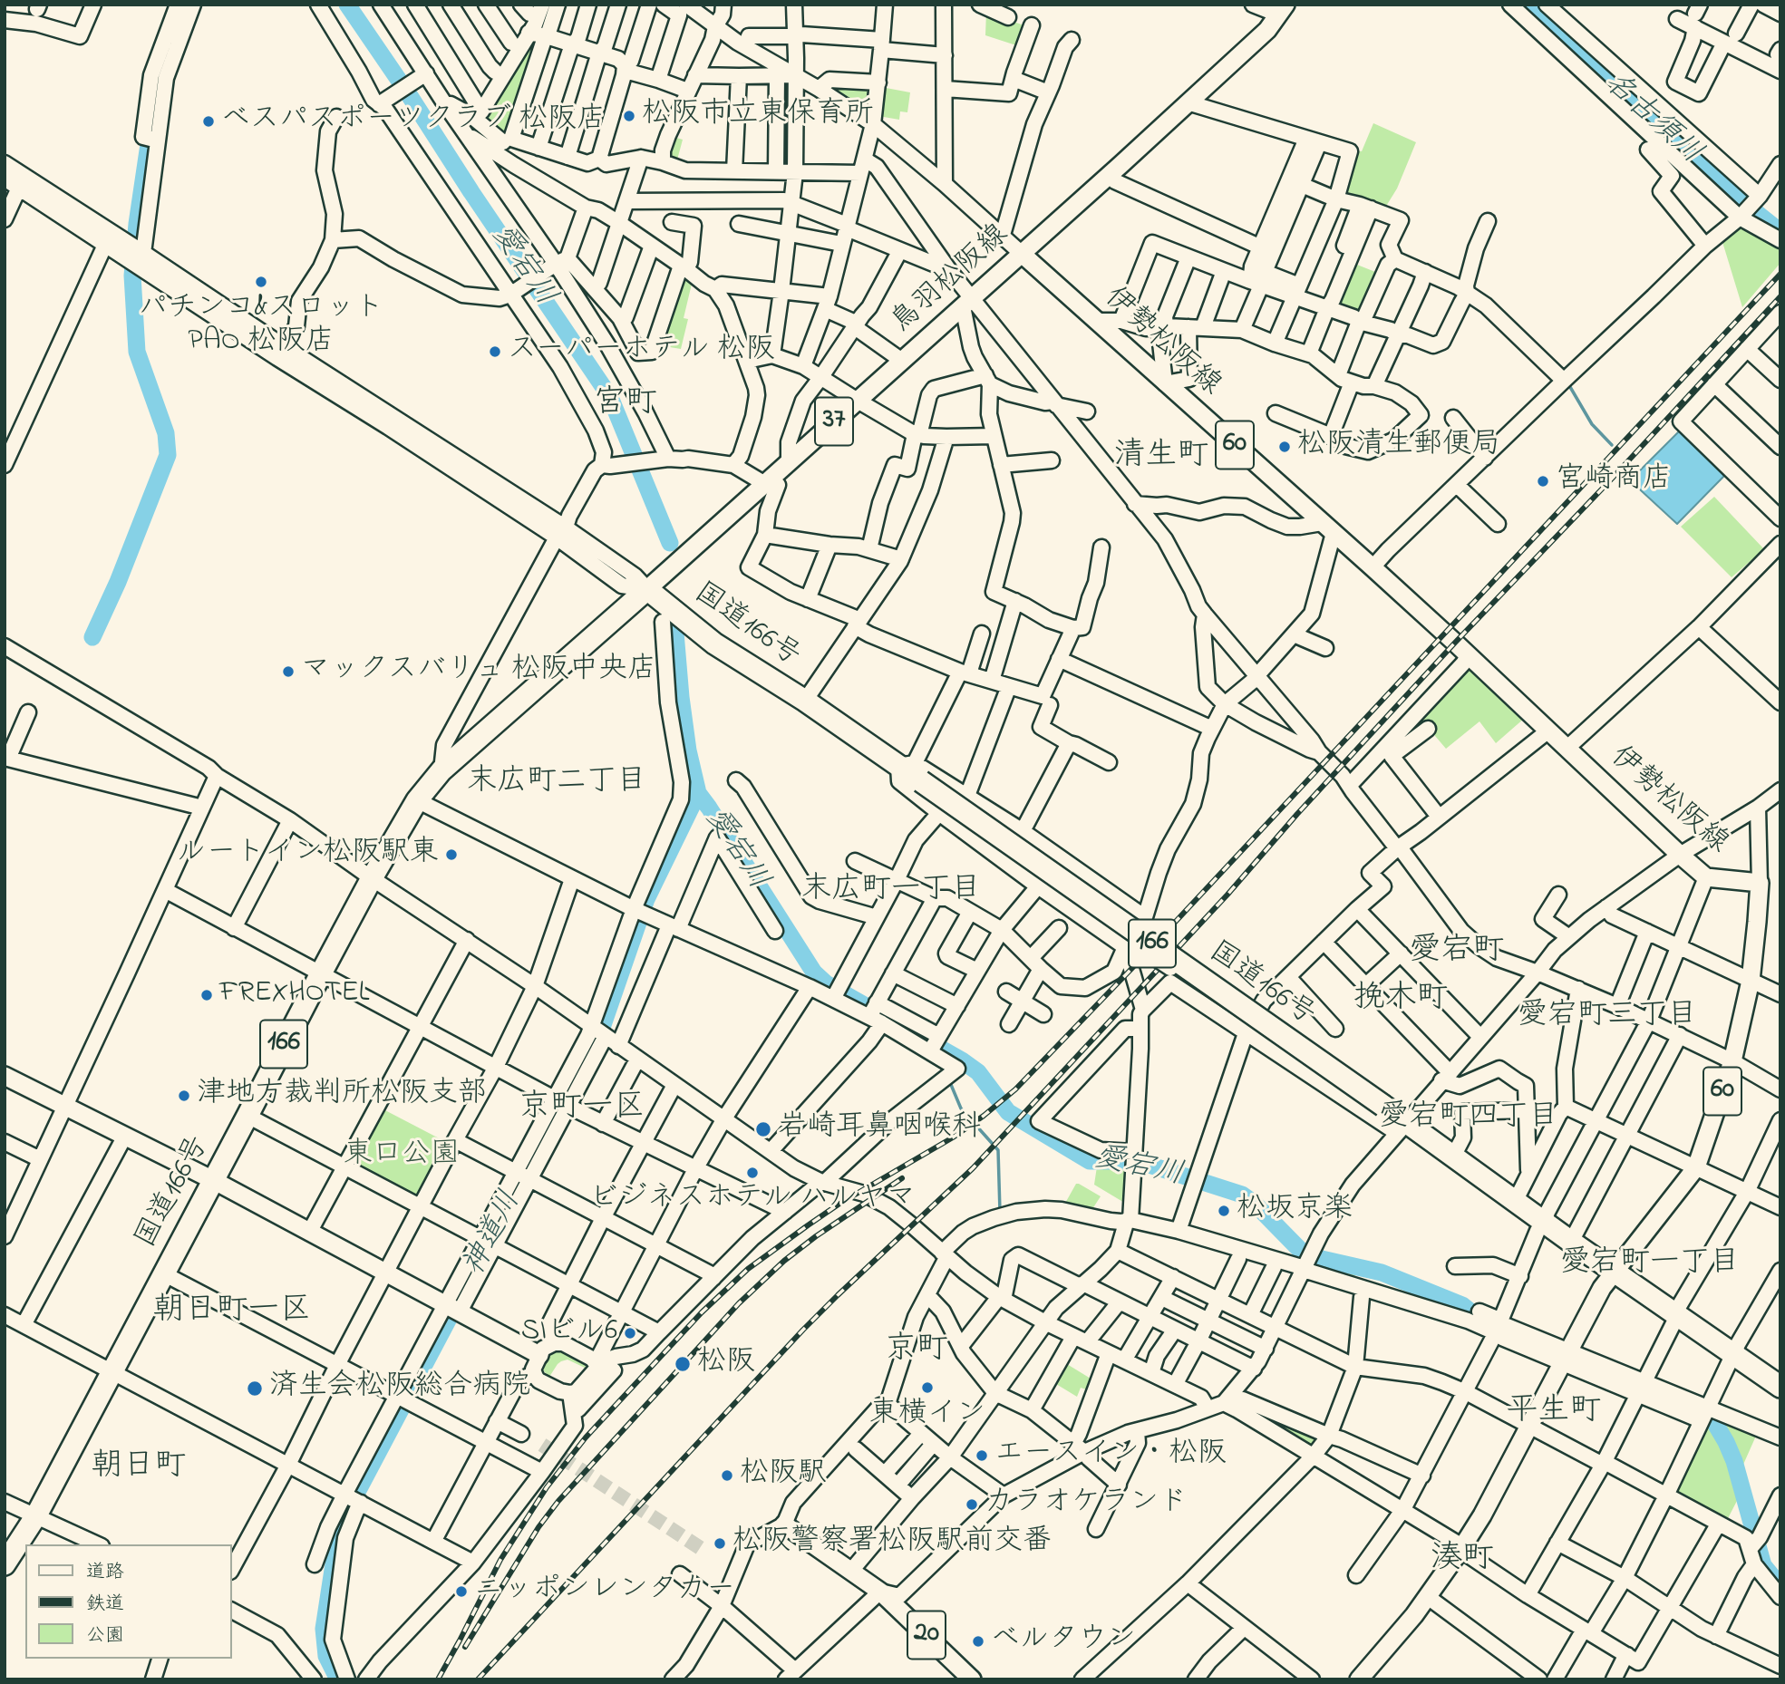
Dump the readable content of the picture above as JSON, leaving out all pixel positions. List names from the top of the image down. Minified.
{"streets":{"highway":["国道166号","166"],"main road":["鳥羽松阪線","伊勢松阪線","37","60","20"]},"crossings":[["鳥羽松阪線","伊勢松阪線"],["鳥羽松阪線","国道166号"],["伊勢松阪線","60"],["60","国道166号"]],"districts":["宮町","清生町","末広町二丁目","末広町一丁目","愛宕町","挽木町","愛宕町三丁目","京町一区","愛宕町四丁目","愛宕町一丁目","朝日町一区","京町","平生町","朝日町","湊町"],"water":["名古須川","愛宕川","神道川"],"parks":["東口公園"],"places":["松阪市立東保育所","ベスパスポーツクラブ 松阪店","パチンコ&スロット PAO 松阪店","スーパーホテル 松阪","松阪清生郵便局","宮崎商店","マックスバリュ 松阪中央店","ルートイン松阪駅東","FREXHOTEL","津地方裁判所松阪支部","岩崎耳鼻咽喉科","ビジネスホテル ハルヤマ","松坂京楽","SIビル6","松阪","東横イン","済生会松阪総合病院","エースイン・松阪","松阪駅","カラオケランド","松阪警察署松阪駅前交番","ニッポンレンタカー","ベルタウン"],"legend":["道路","鉄道","公園"]}
